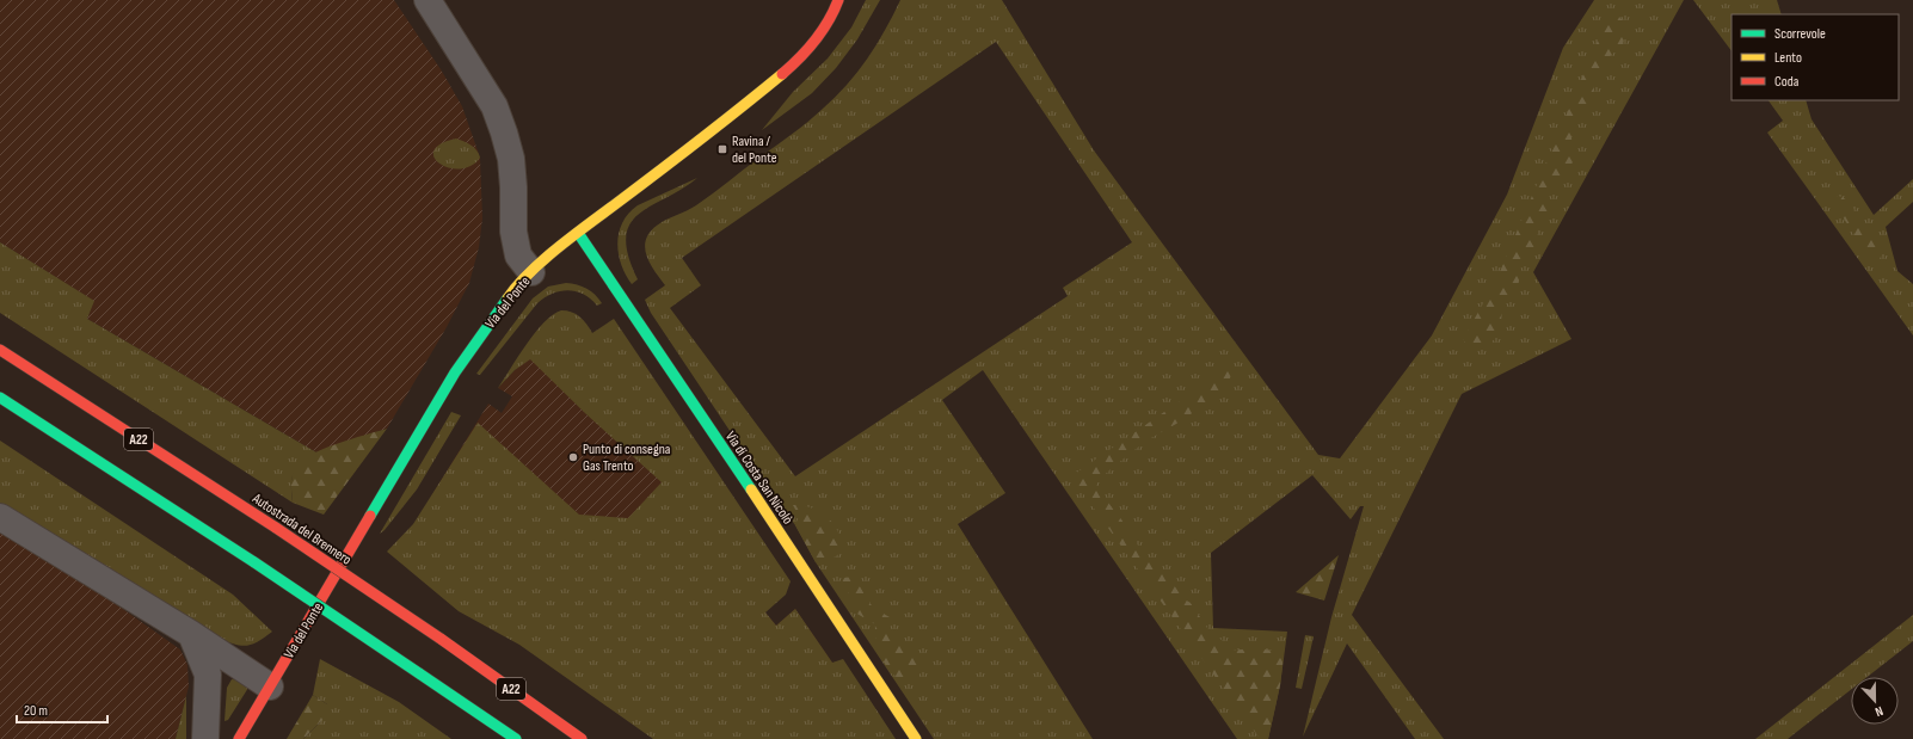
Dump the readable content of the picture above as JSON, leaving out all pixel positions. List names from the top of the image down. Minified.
{"streets":{"main road":["Via del Ponte","A22","Via di Costa San Nicolò","Autostrada del Brennero"]},"crossings":[["Via del Ponte","Via di Costa San Nicolò"]],"places":{"transit":["Ravina / del Ponte"],"other":["Punto di consegna Gas Trento"]},"legend":["Scorrevole","Lento","Coda"],"scale_bar":"20 m","north":"bottom"}
